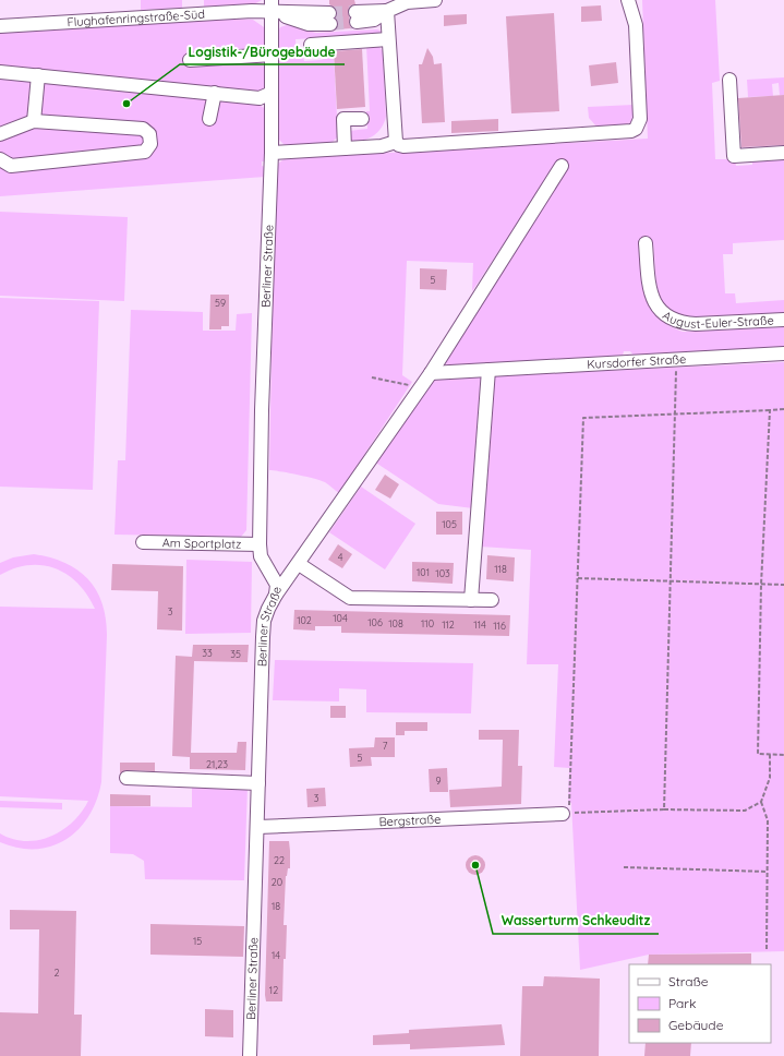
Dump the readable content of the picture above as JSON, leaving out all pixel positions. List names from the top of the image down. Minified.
{"streets":{"street":["Flughafenringstraße-Süd","Berliner Straße","August-Euler-Straße","Kursdorfer Straße","Am Sportplatz","Bergstraße"]},"crossings":[["Flughafenringstraße-Süd","Berliner Straße"],["Berliner Straße","Am Sportplatz"],["Berliner Straße","Bergstraße"]],"places":["Logistik-/Bürogebäude","Wasserturm Schkeuditz"],"house_numbers":["5","59","105","4","118","101","103","3","104","102","106","108","110","112","114","116","33","35","7","5","21,23","9","3","22","20","18","15","14","2","12"],"legend":["Straße","Park","Gebäude"]}
